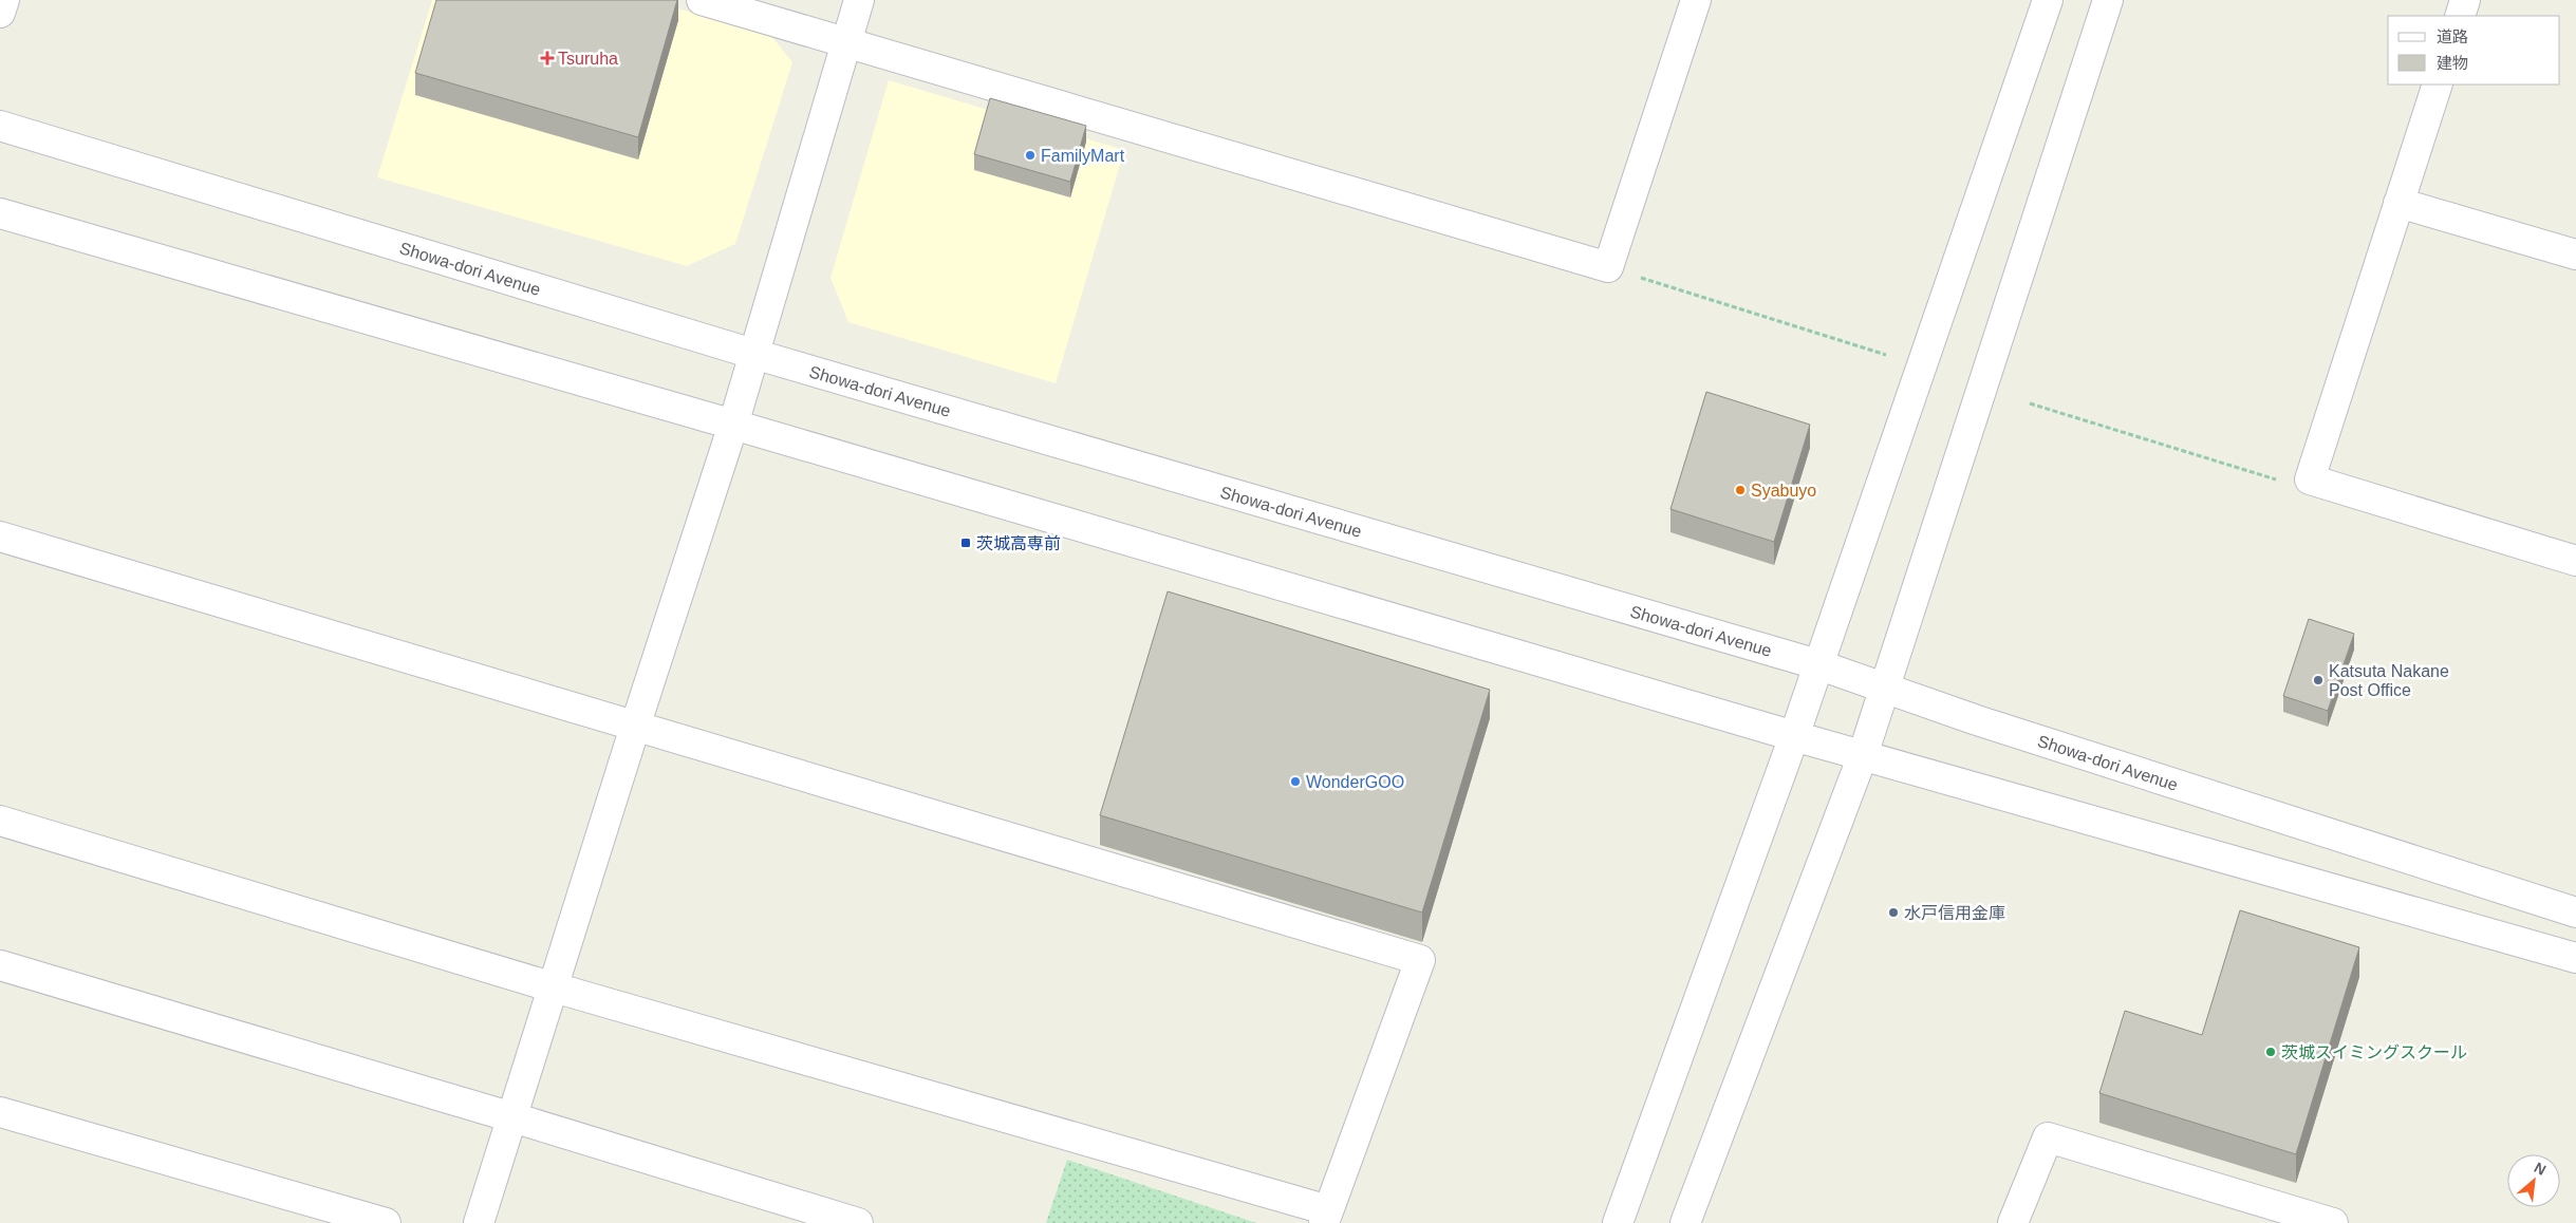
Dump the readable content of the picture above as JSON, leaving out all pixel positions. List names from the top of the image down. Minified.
{"streets":{"street":["Showa-dori Avenue"]},"places":{"health":["Tsuruha"],"other":["FamilyMart","Syabuyo","Katsuta Nakane Post Office","WonderGOO","水戸信用金庫","茨城スイミングスクール"],"transit":["茨城高専前"]},"legend":["道路","建物"],"north":"top right"}
